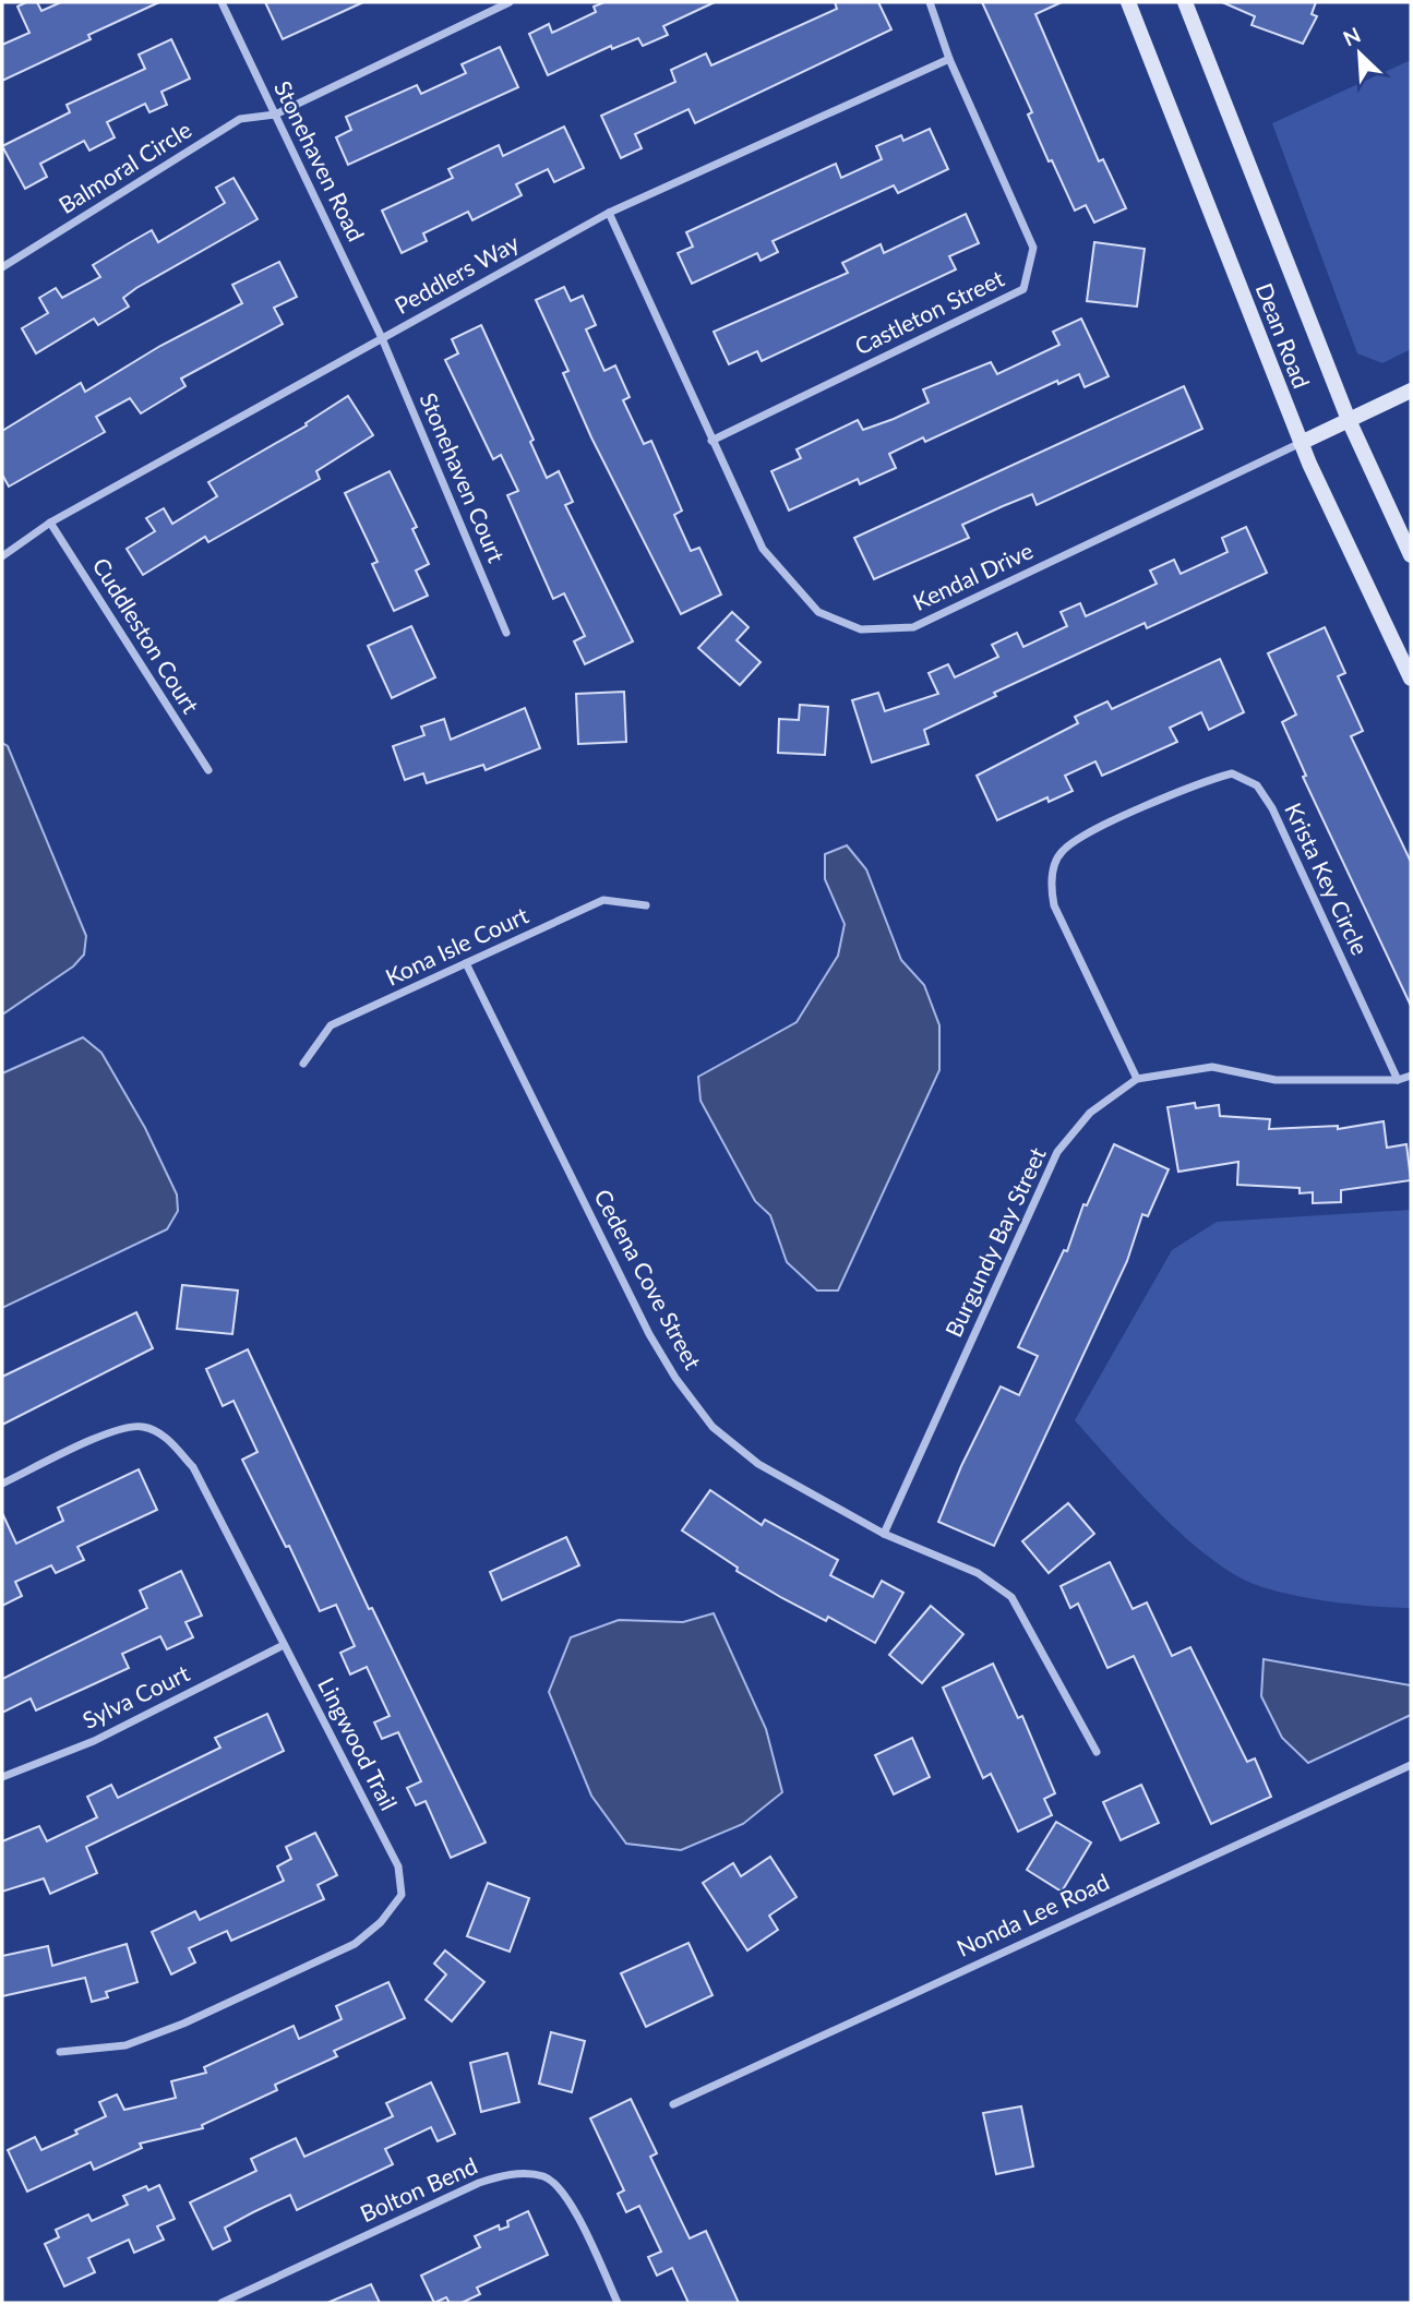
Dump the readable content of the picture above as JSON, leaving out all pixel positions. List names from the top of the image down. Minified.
{"streets":{"main road":["Dean Road"],"street":["Stonehaven Road","Balmoral Circle","Peddlers Way","Castleton Street","Stonehaven Court","Kendal Drive","Cuddleston Court","Krista Key Circle","Kona Isle Court","Burgundy Bay Street","Cedena Cove Street","Sylva Court","Lingwood Trail","Nonda Lee Road","Bolton Bend"]},"crossings":[["Stonehaven Road","Balmoral Circle"],["Stonehaven Road","Peddlers Way"],["Stonehaven Road","Stonehaven Court"],["Peddlers Way","Castleton Street"],["Peddlers Way","Stonehaven Court"],["Peddlers Way","Kendal Drive"],["Peddlers Way","Cuddleston Court"],["Castleton Street","Kendal Drive"],["Dean Road","Kendal Drive"],["Krista Key Circle","Burgundy Bay Street"],["Kona Isle Court","Cedena Cove Street"],["Burgundy Bay Street","Cedena Cove Street"],["Sylva Court","Lingwood Trail"]],"north":"top left"}
